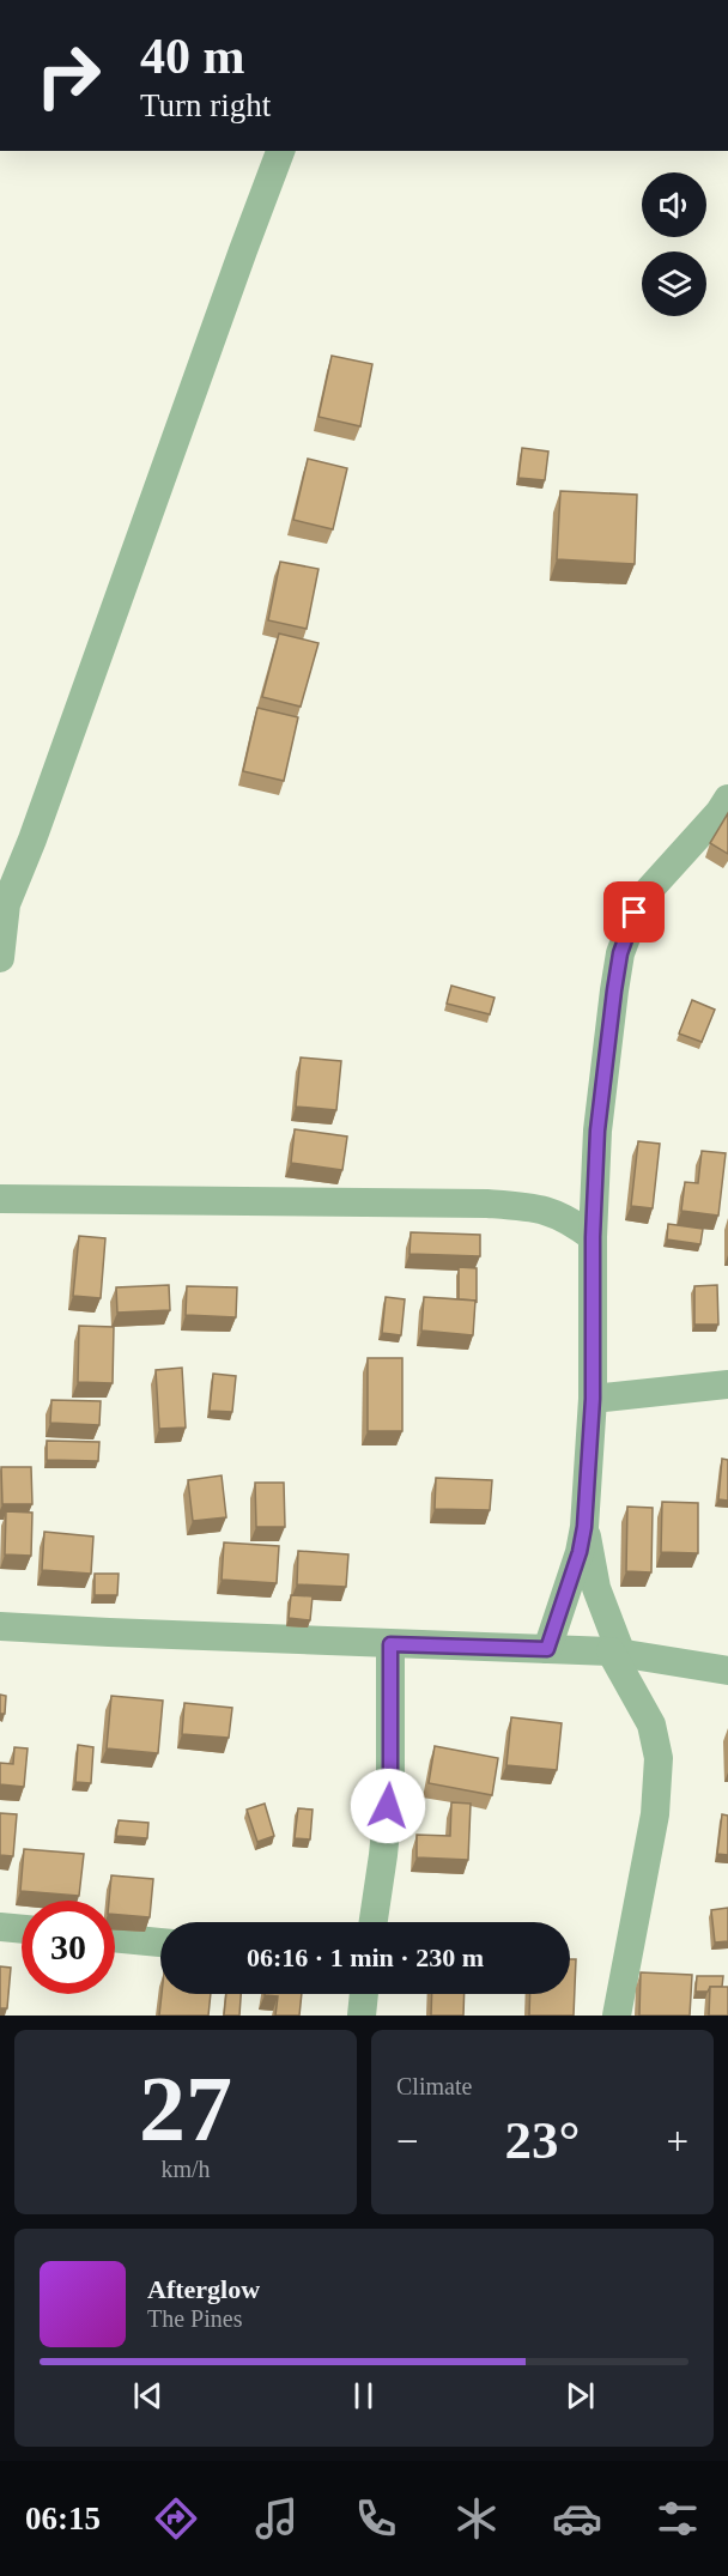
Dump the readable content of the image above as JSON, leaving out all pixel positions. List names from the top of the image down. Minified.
{"page":{"turn":["40 m","Turn right"],"limit":"30","trip":"06:16 · 1 min · 230 m","tile":[["27","km/h"],"Climate"],"heat":["−","23°","+"],"song":["Afterglow","The Pines"],"tabs":"06:15"}}
